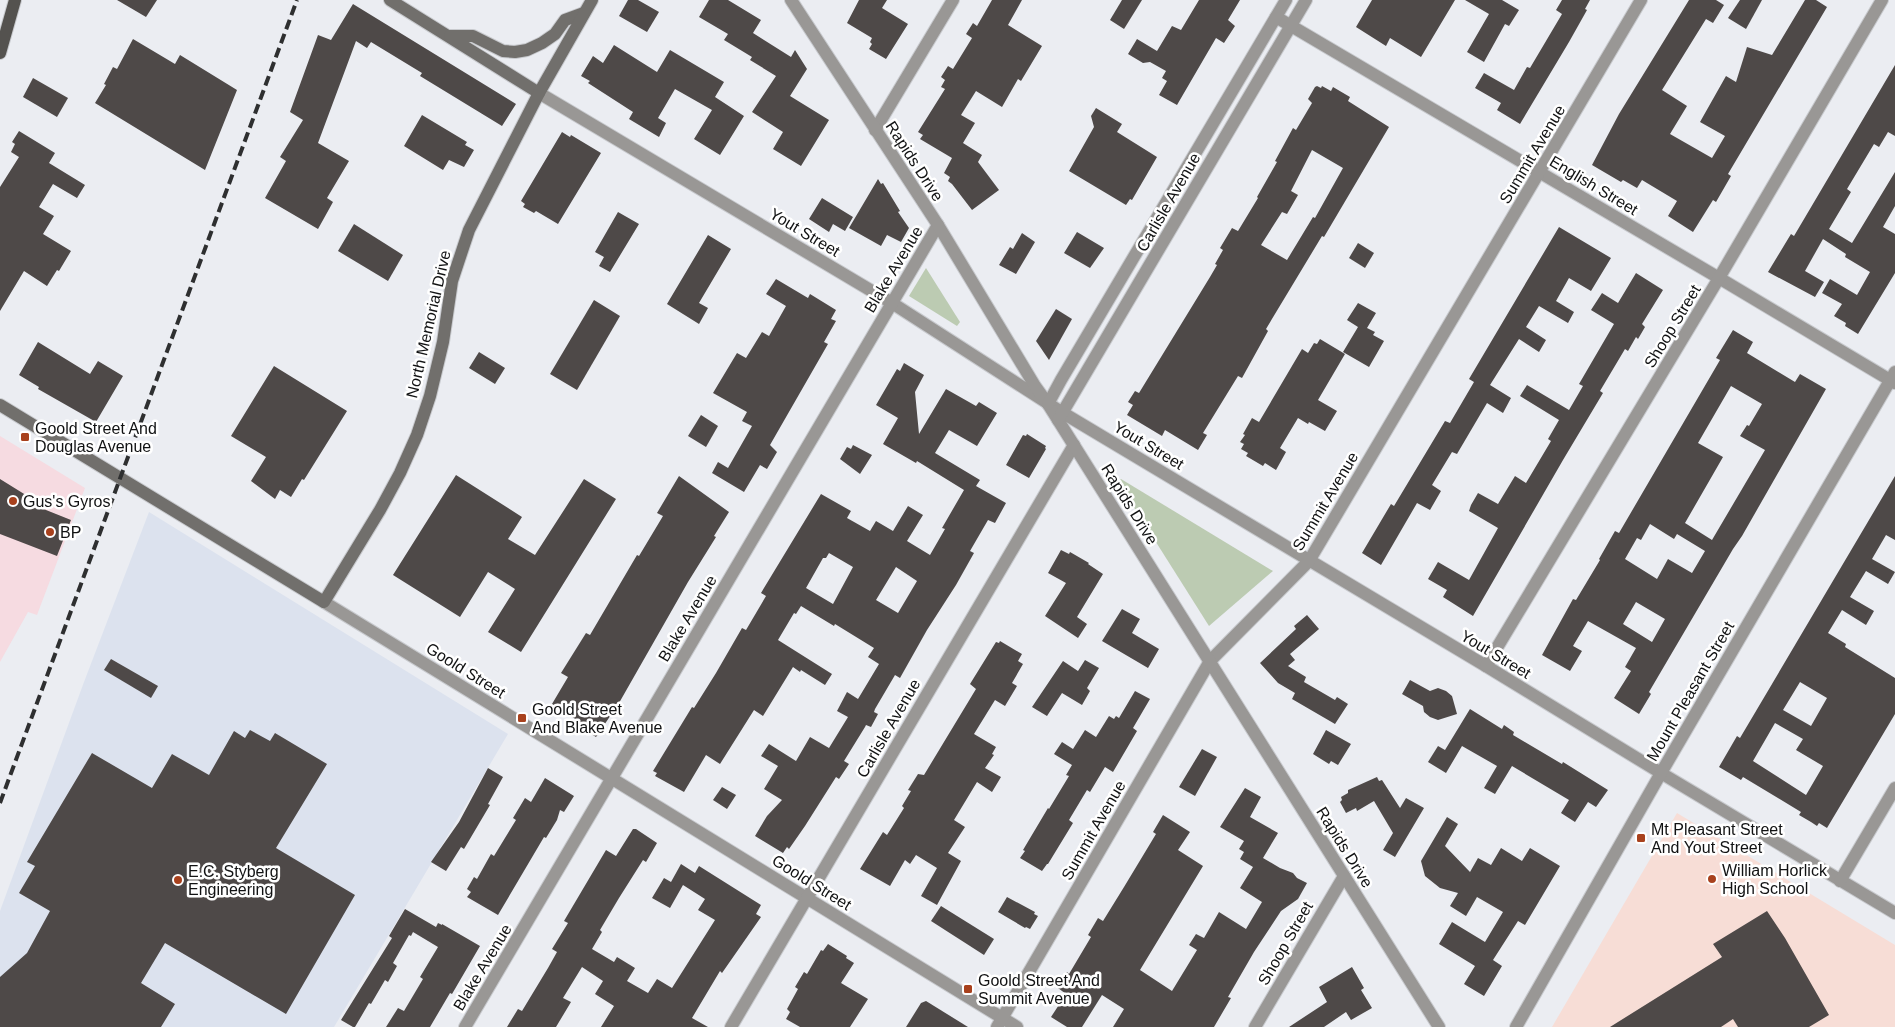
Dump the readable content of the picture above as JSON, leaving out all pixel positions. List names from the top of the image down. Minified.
{"streets":{"main road":["Yout Street","North Memorial Drive","Goold Street"],"street":["Summit Avenue","Rapids Drive","English Street","Carlisle Avenue","Blake Avenue","Shoop Street","Mount Pleasant Street"]},"crossings":[["Summit Avenue","Rapids Drive"],["Summit Avenue","English Street"],["Summit Avenue","Yout Street"],["Summit Avenue","Goold Street"],["Rapids Drive","Carlisle Avenue"],["Rapids Drive","Yout Street"],["Rapids Drive","Blake Avenue"],["Rapids Drive","Shoop Street"],["English Street","Carlisle Avenue"],["English Street","Shoop Street"],["English Street","Mount Pleasant Street"],["Carlisle Avenue","Yout Street"],["Carlisle Avenue","Goold Street"],["Yout Street","Blake Avenue"],["Yout Street","North Memorial Drive"],["Yout Street","Shoop Street"],["Yout Street","Mount Pleasant Street"],["Blake Avenue","Goold Street"],["North Memorial Drive","Goold Street"]],"places":{"transit":["Goold Street And Douglas Avenue","Goold Street And Blake Avenue","Mt Pleasant Street And Yout Street","Goold Street And Summit Avenue"],"other":["Gus's Gyros","BP","William Horlick High School","E.C. Styberg Engineering"]}}
